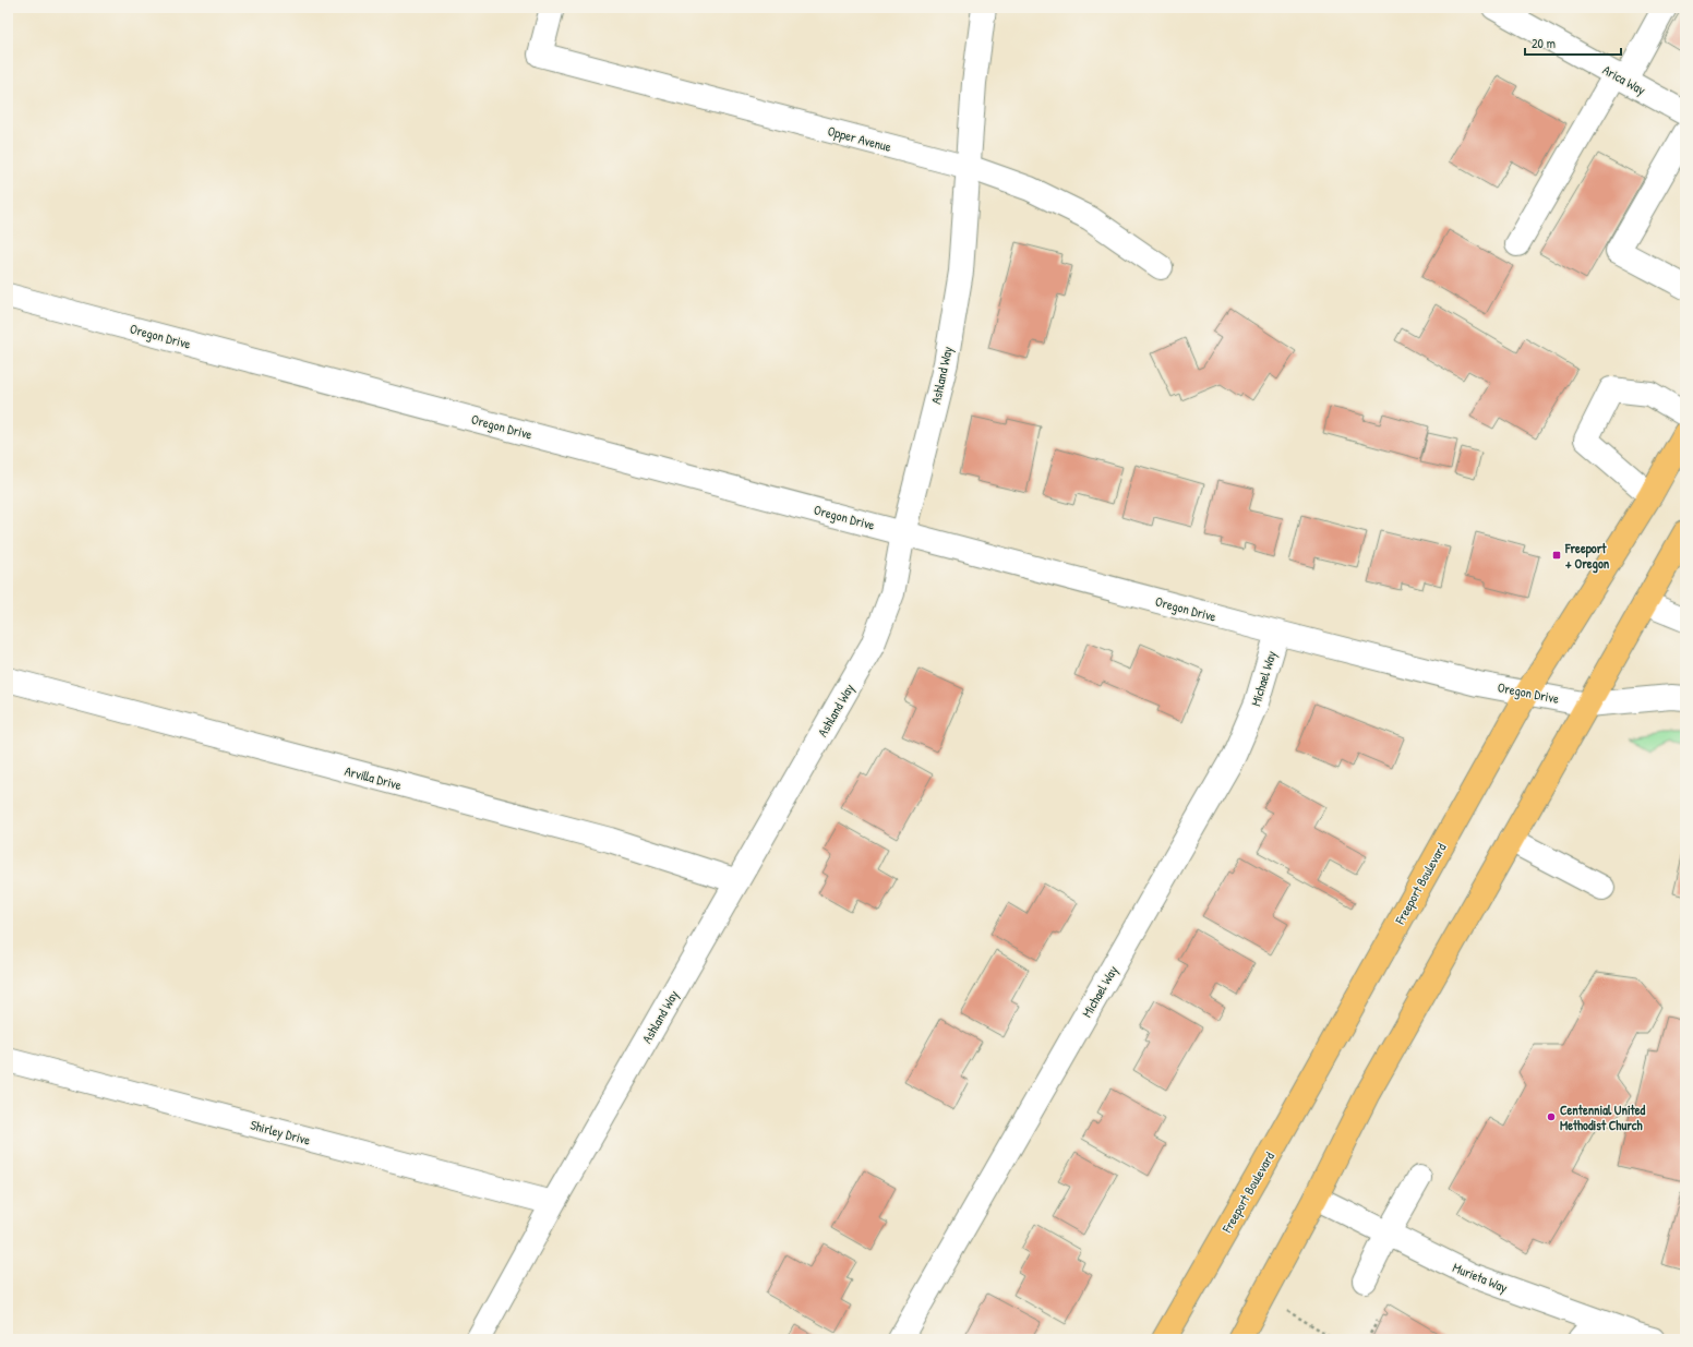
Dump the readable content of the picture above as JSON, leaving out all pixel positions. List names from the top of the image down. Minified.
{"streets":{"main road":["Freeport Boulevard"],"street":["Arica Way","Opper Avenue","Oregon Drive","Ashland Way","Michael Way","Arvilla Drive","Shirley Drive","Murieta Way"]},"crossings":[["Opper Avenue","Ashland Way"],["Oregon Drive","Ashland Way"],["Oregon Drive","Michael Way"],["Oregon Drive","Freeport Boulevard"],["Ashland Way","Arvilla Drive"],["Ashland Way","Shirley Drive"]],"places":{"transit":["Freeport + Oregon"],"other":["Centennial United Methodist Church"]},"scale_bar":"20 m"}
